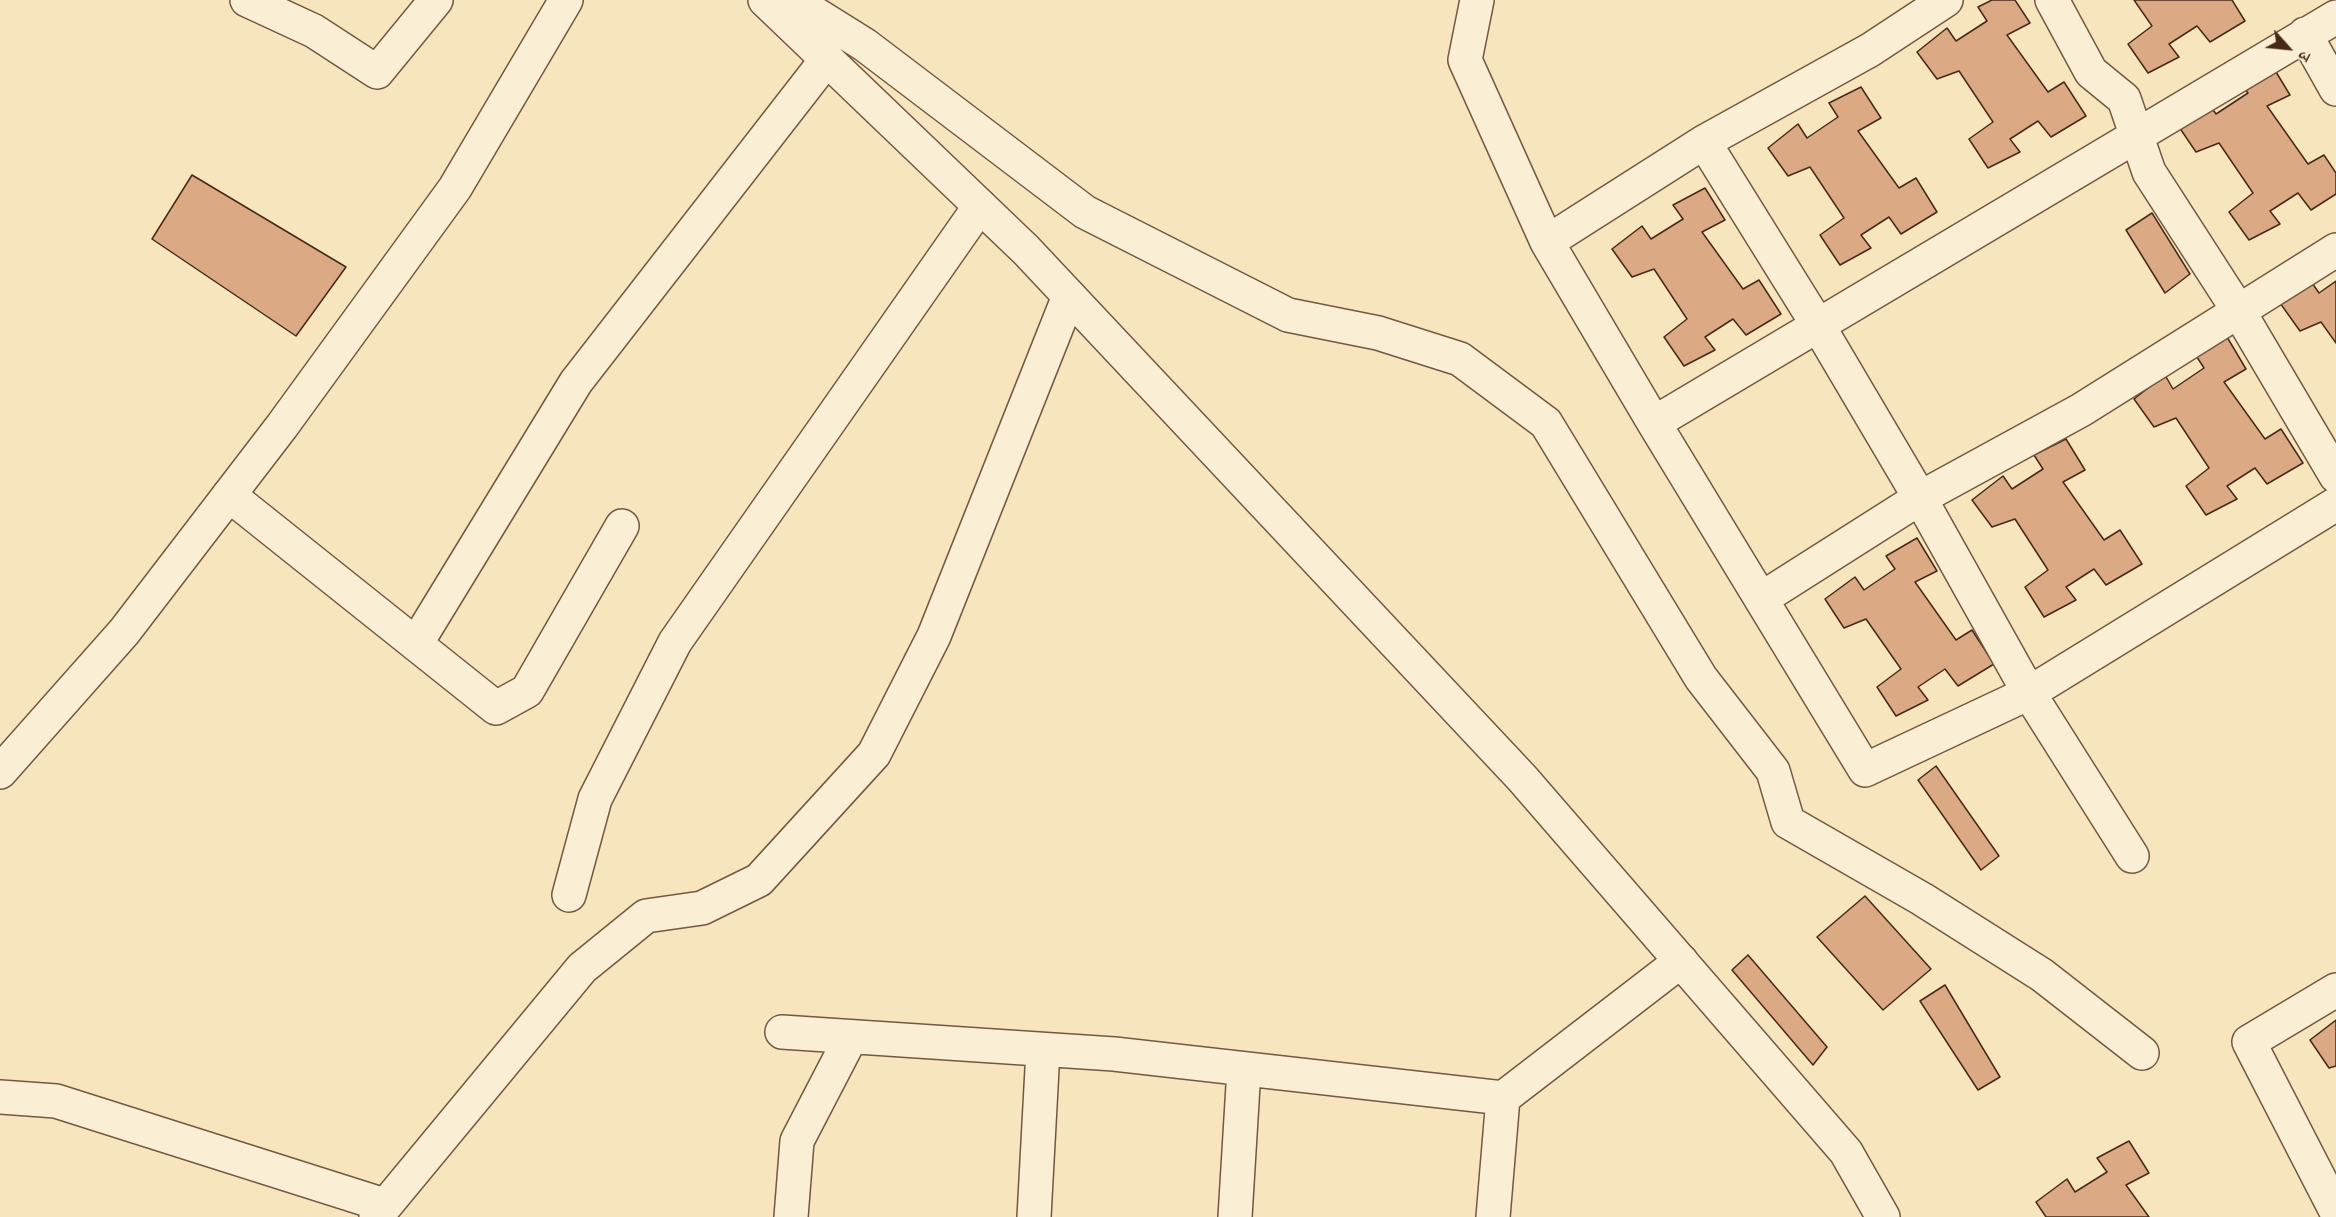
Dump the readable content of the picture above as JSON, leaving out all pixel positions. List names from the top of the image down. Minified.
{"north":"bottom right"}
